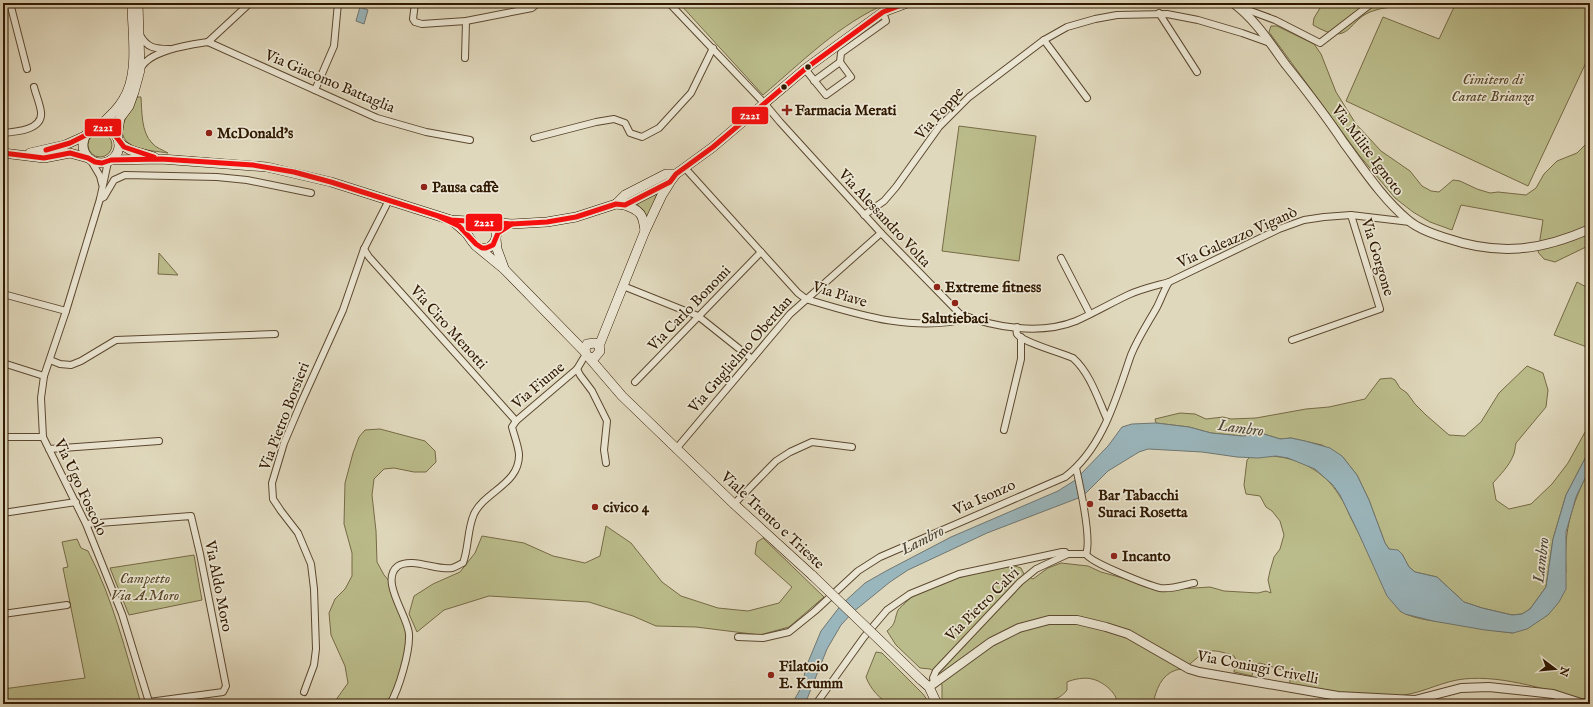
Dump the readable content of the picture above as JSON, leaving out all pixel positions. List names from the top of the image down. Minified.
{"streets":{"main road":["Viale Trento e Trieste"],"street":["Via Giacomo Battaglia","Via Foppe","Via Milite Ignoto","Via Alessandro Volta","Via Galeazzo Viganò","Via Gorgone","Via Piave","Via Carlo Bonomi","Via Ciro Menotti","Via Guglielmo Oberdan","Via Fiume","Via Pietro Borsieri","Via Ugo Foscolo","Via Isonzo","Via Aldo Moro","Via Pietro Calvi","Via Coniugi Crivelli"]},"crossings":[["Via Foppe","Via Milite Ignoto"],["Via Foppe","Via Alessandro Volta"],["Via Milite Ignoto","Via Galeazzo Viganò"],["Via Alessandro Volta","Via Galeazzo Viganò"],["Via Alessandro Volta","Via Piave"],["Via Alessandro Volta","Via Guglielmo Oberdan"],["Via Galeazzo Viganò","Via Gorgone"],["Via Piave","Via Carlo Bonomi"],["Via Piave","Via Guglielmo Oberdan"],["Via Ciro Menotti","Via Fiume"],["Via Ciro Menotti","Via Pietro Borsieri"],["Via Guglielmo Oberdan","Viale Trento e Trieste"],["Via Ugo Foscolo","Via Aldo Moro"],["Viale Trento e Trieste","Via Pietro Calvi"],["Viale Trento e Trieste","Via Coniugi Crivelli"],["Via Pietro Calvi","Via Coniugi Crivelli"]],"water":["Lambro"],"parks":["Cimitero di Carate Brianza","Campetto Via A.Moro"],"places":{"health":["Farmacia Merati"],"other":["McDonald's","Pausa caffè","Extreme fitness","Salutiebaci","Bar Tabacchi Suraci Rosetta","civico 4","Incanto","Filatoio E. Krumm"]},"lines":["transit line z221"],"north":"right"}
